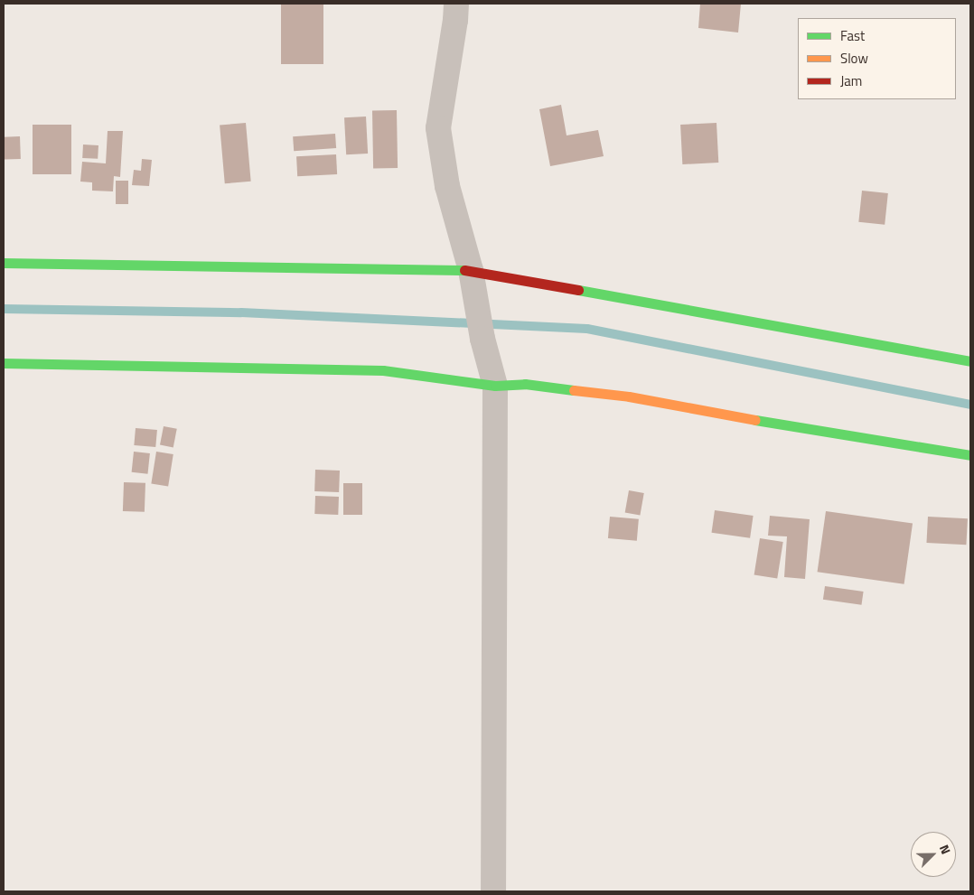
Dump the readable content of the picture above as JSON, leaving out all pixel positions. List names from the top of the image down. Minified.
{"legend":["Fast","Slow","Jam"],"north":"top right"}
